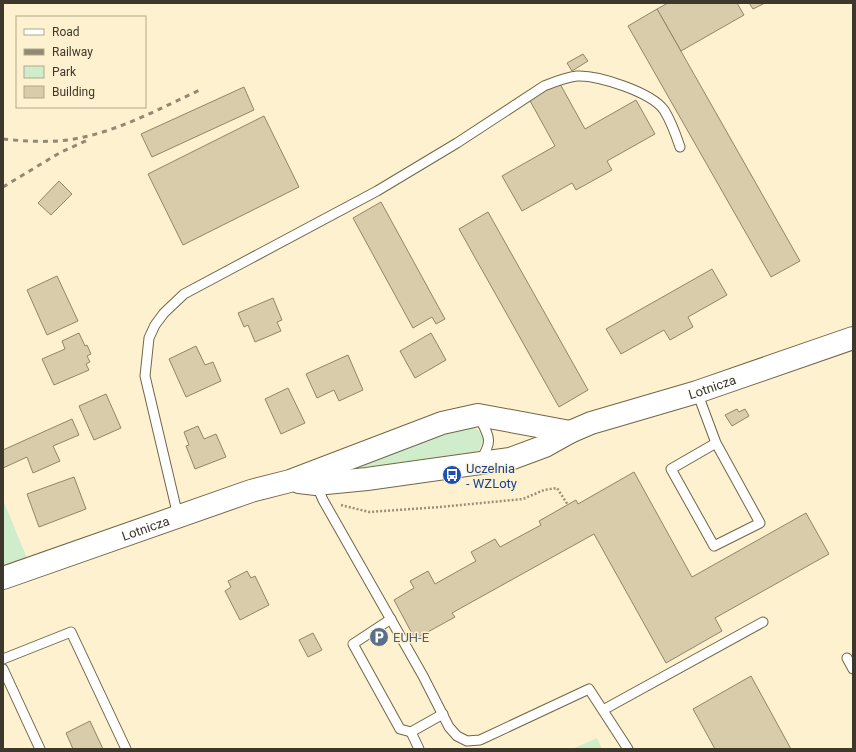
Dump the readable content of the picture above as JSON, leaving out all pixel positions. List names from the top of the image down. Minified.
{"streets":{"street":["Lotnicza"]},"places":{"bus stop":["Uczelnia - WZLoty"],"parking":["EUH-E"]},"legend":["Road","Railway","Park","Building"]}
